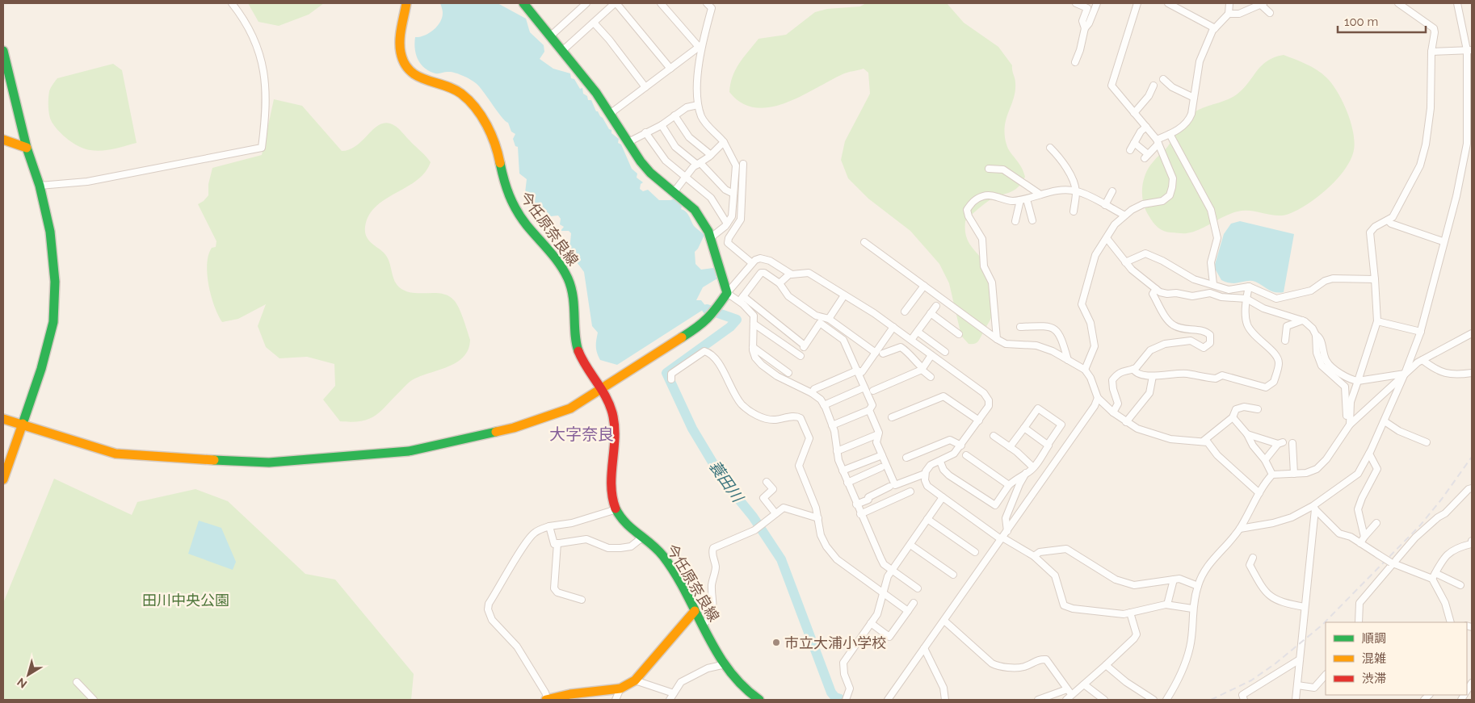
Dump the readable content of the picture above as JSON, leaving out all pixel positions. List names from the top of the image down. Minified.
{"streets":{"street":["今任原奈良線"]},"districts":["大字奈良"],"water":["蓑田川"],"parks":["田川中央公園"],"places":["市立大浦小学校"],"legend":["順調","混雑","渋滞"],"scale_bar":"100 m","north":"bottom left"}
